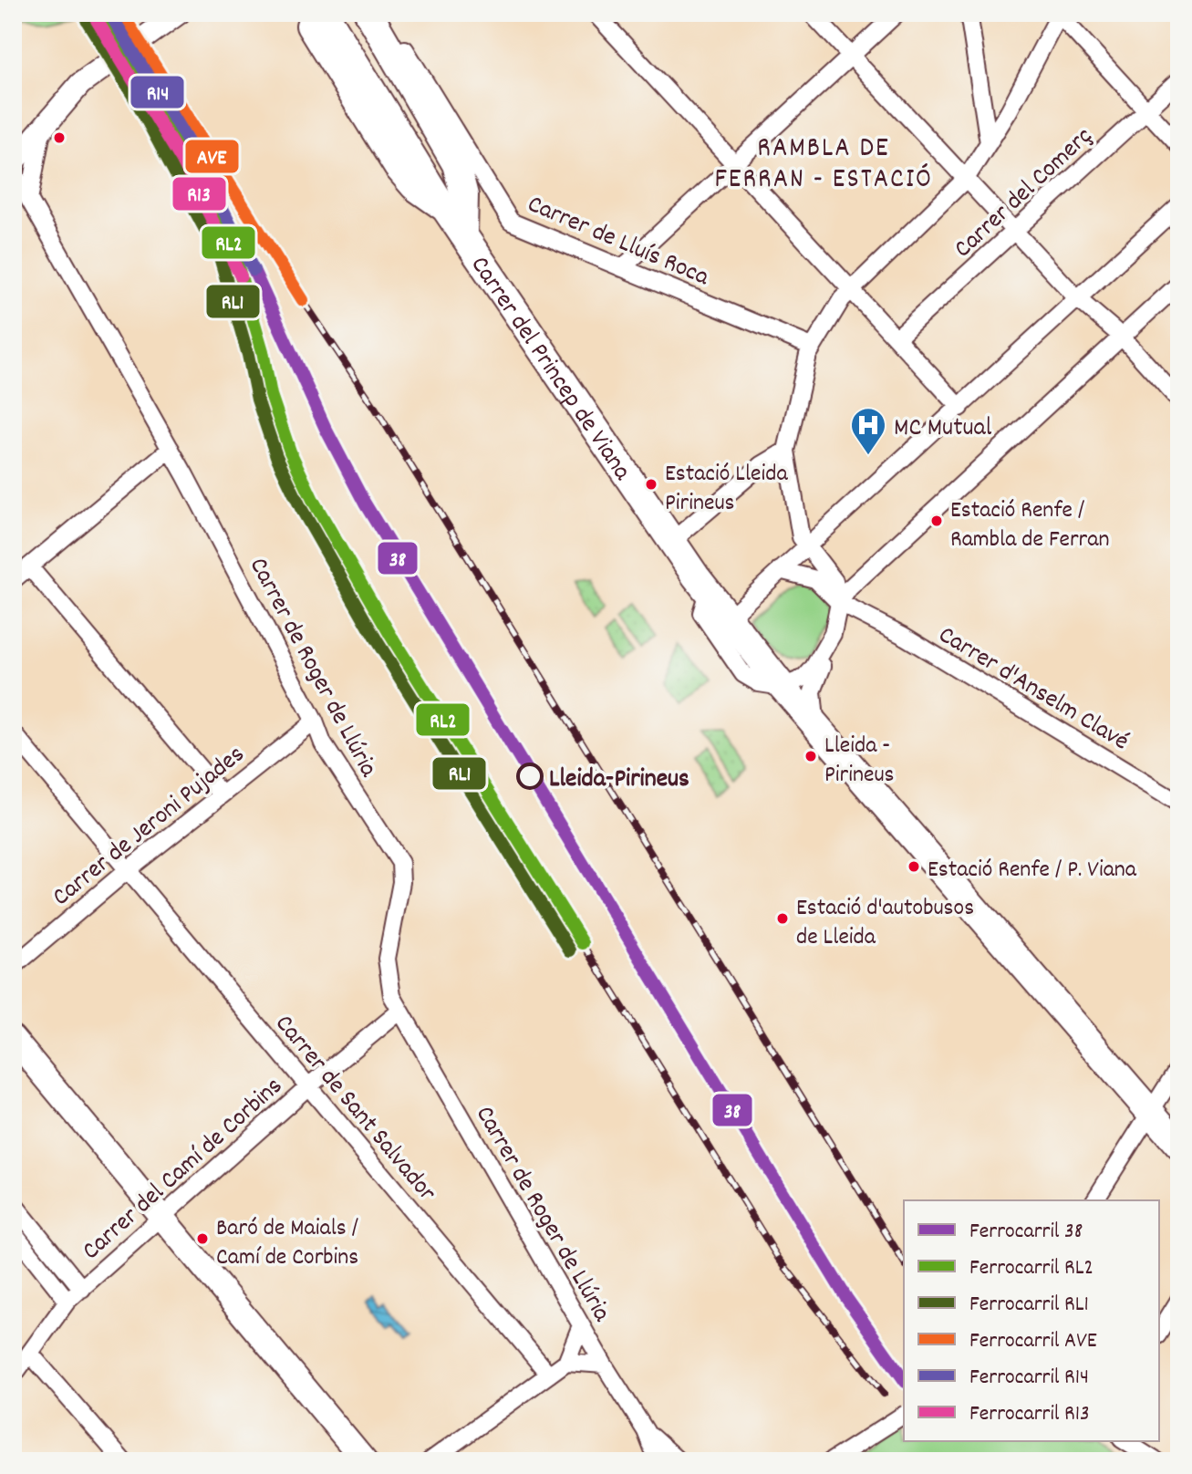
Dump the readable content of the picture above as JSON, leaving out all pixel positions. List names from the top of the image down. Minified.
{"streets":{"main road":["Carrer del Princep de Viana"],"street":["Carrer del Comerç","Carrer de Lluís Roca","Carrer de Roger de Llúria","Carrer d'Anselm Clavé","Carrer de Jeroni Pujades","Carrer de Sant Salvador","Carrer del Camí de Corbins"]},"crossings":[["Carrer del Princep de Viana","Carrer d'Anselm Clavé"],["Carrer de Roger de Llúria","Carrer de Jeroni Pujades"],["Carrer de Roger de Llúria","Carrer del Camí de Corbins"],["Carrer de Jeroni Pujades","Carrer de Sant Salvador"],["Carrer de Sant Salvador","Carrer del Camí de Corbins"]],"districts":["RAMBLA DE FERRAN - ESTACIÓ"],"places":{"hospital":["MC Mutual"],"other":["Estació Lleida Pirineus","Estació Renfe / Rambla de Ferran","Lleida - Pirineus","Lleida-Pirineus","Estació Renfe / P. Viana","Estació d'autobusos de Lleida","Baró de Maials / Camí de Corbins"]},"lines":["rail line RL2","rail line AVE","rail line R14","rail line RL1","rail line R13","rail line 38"],"legend":["Ferrocarril 38","Ferrocarril RL2","Ferrocarril RL1","Ferrocarril AVE","Ferrocarril R14","Ferrocarril R13"]}
